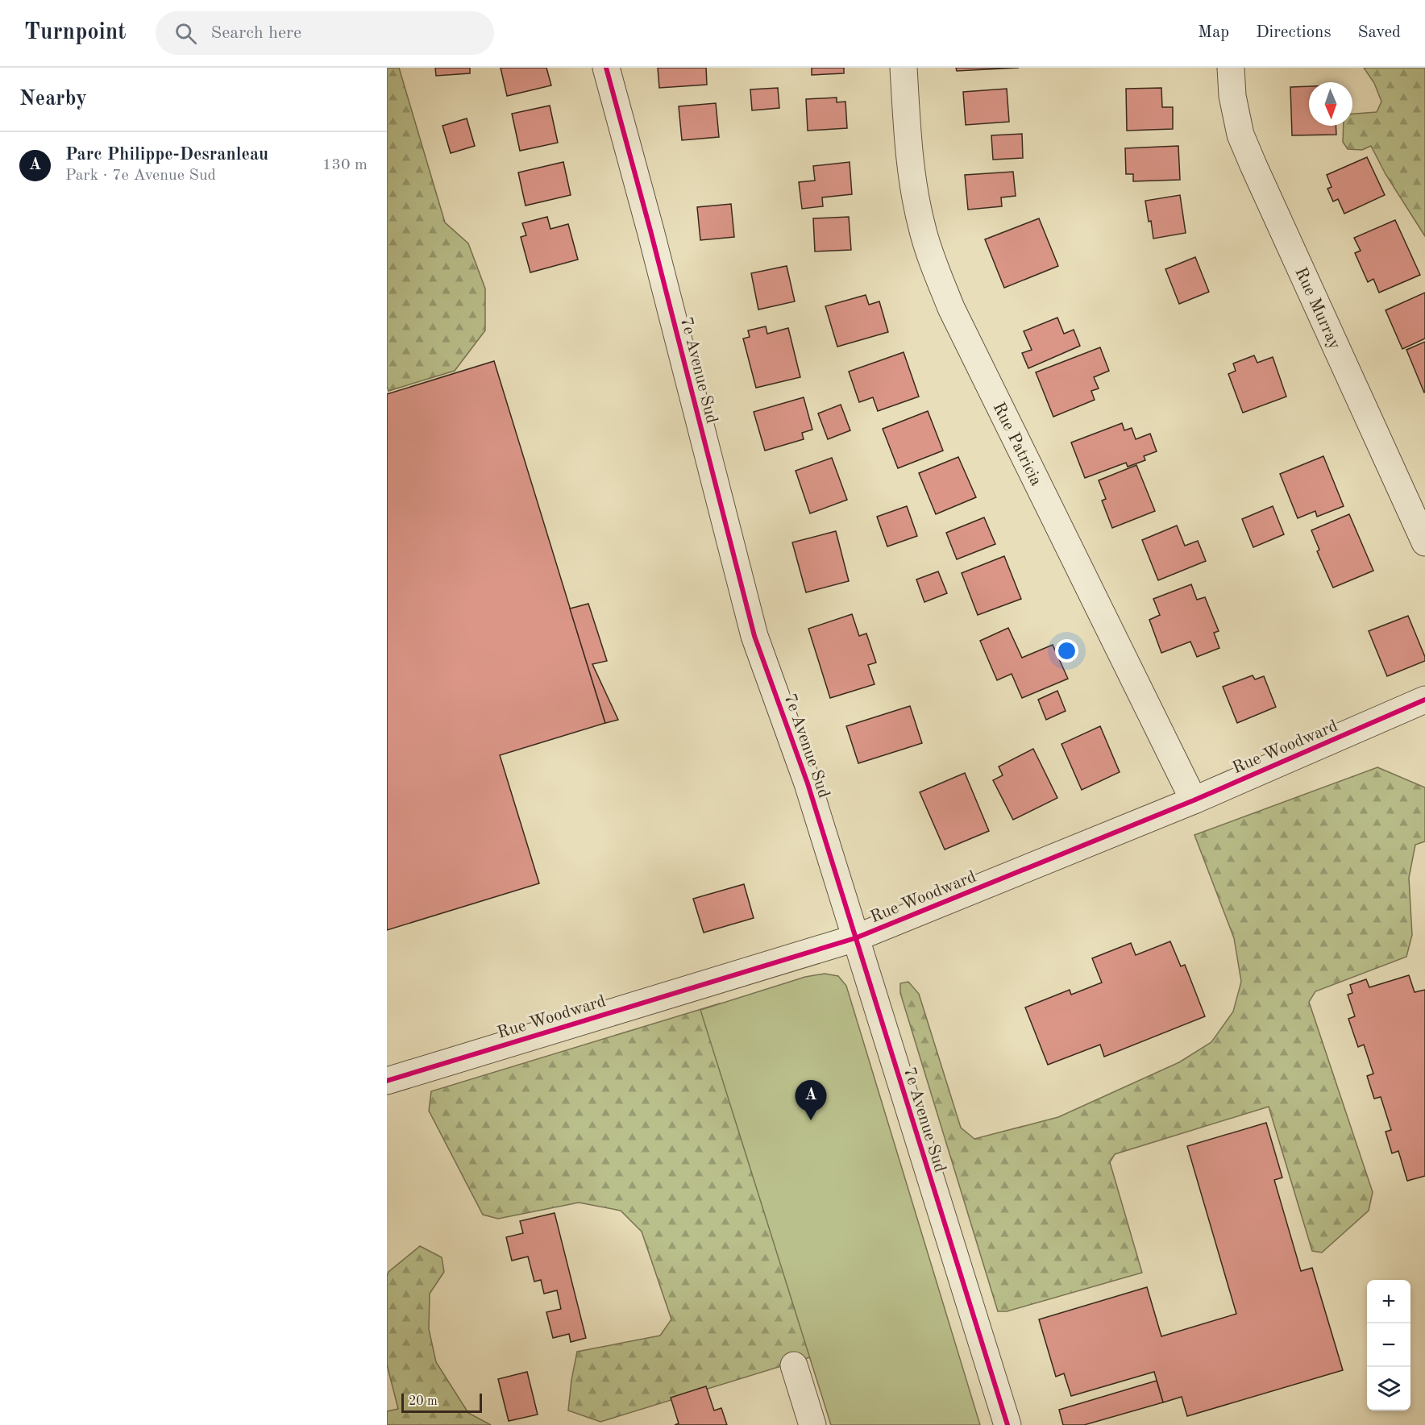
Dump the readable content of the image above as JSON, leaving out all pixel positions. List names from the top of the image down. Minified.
{"streets":{"street":["Rue Murray","7e Avenue Sud","Rue Patricia","Rue Woodward"]},"crossings":[["7e Avenue Sud","Rue Woodward"],["Rue Patricia","Rue Woodward"]],"scale_bar":"20 m","north":"bottom","page":{"header":"Turnpoint","search":"Search here","nav":["Map","Directions","Saved"],"heading":"Nearby","list":[{"mark":"A","name":"Parc Philippe-Desranleau","note":"Park · 7e Avenue Sud","value":"130 m"}],"pins":"A","map_buttons":["+","−"],"scale":"20 m"}}
